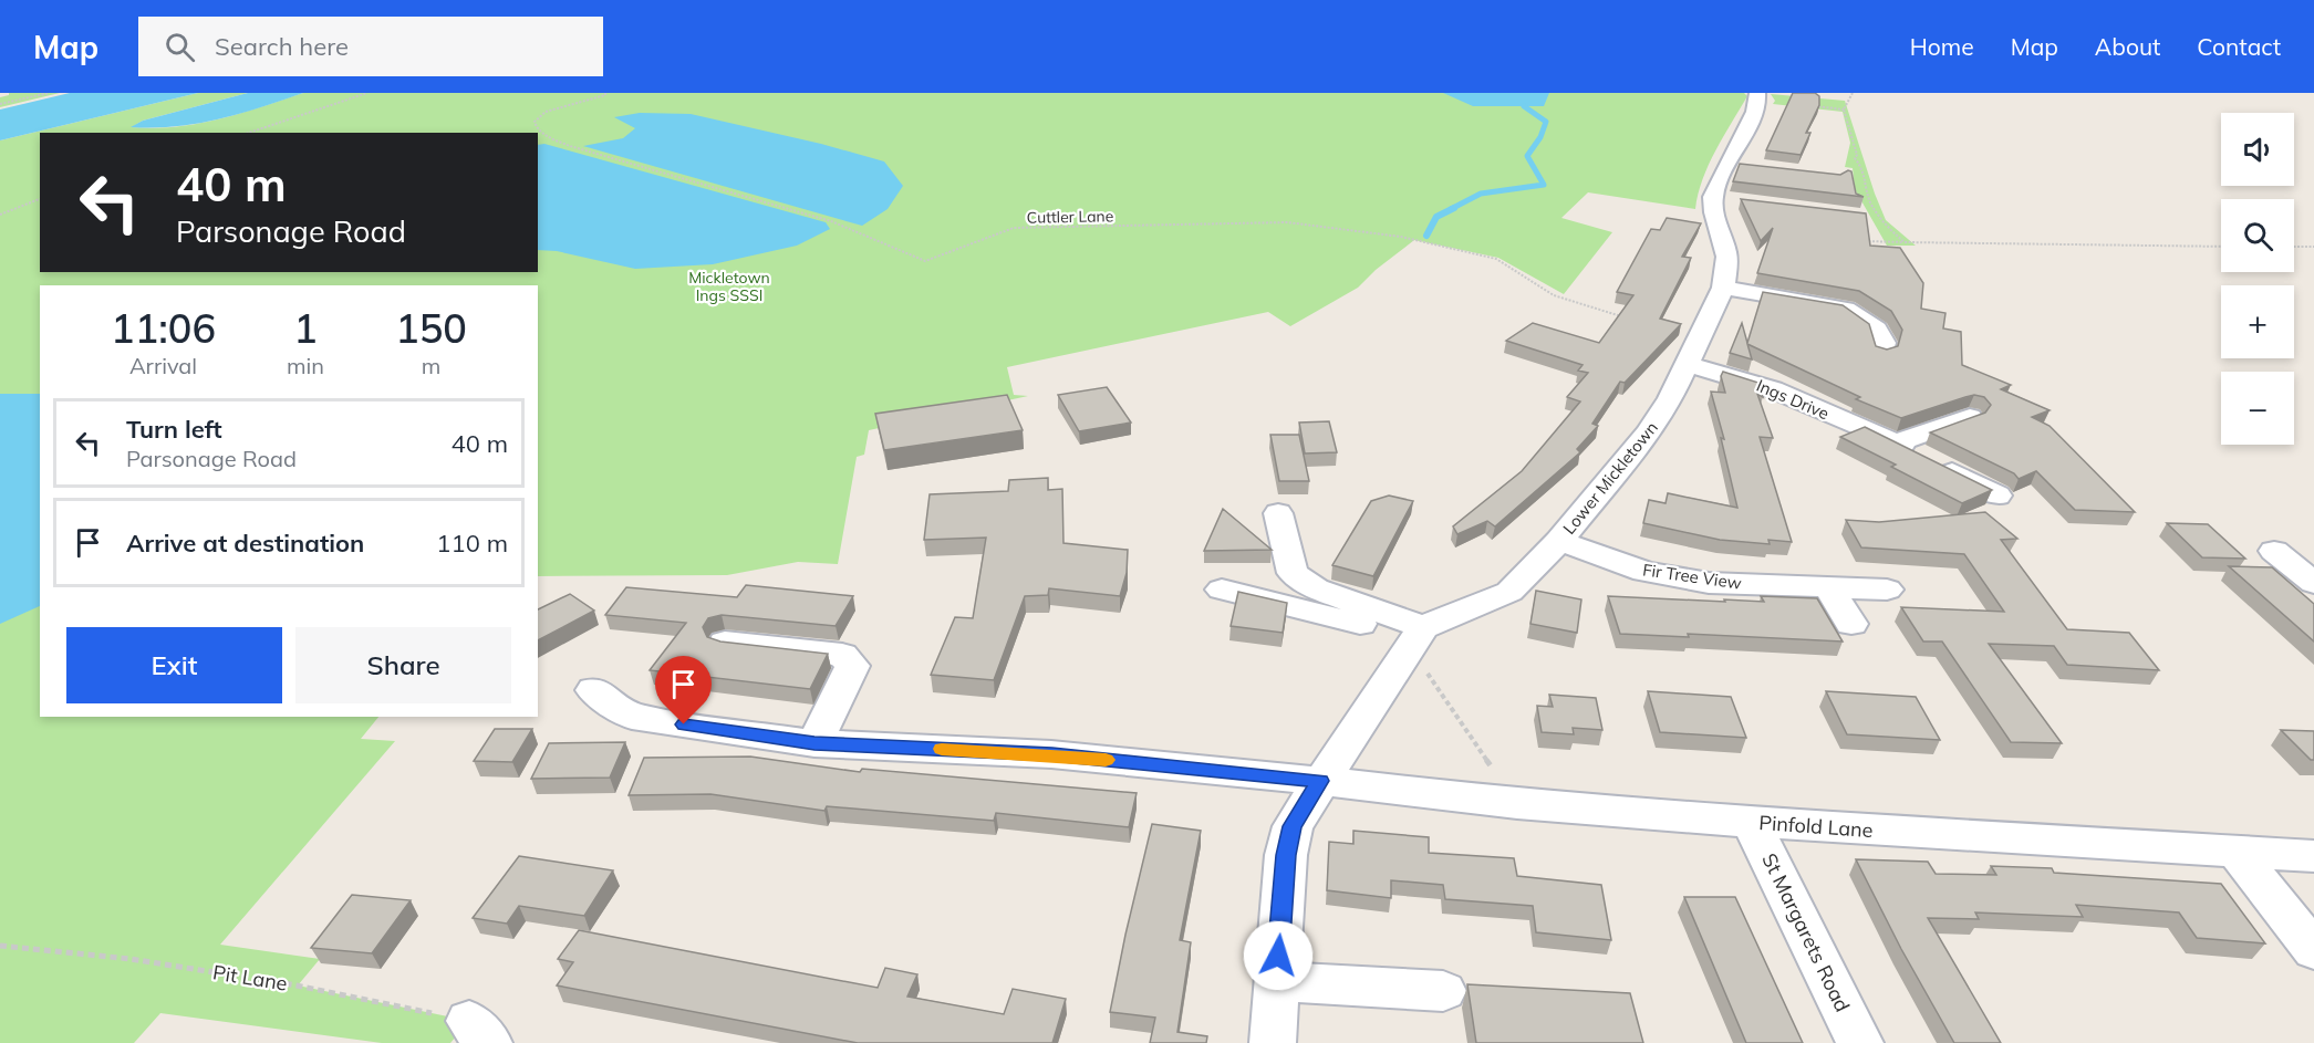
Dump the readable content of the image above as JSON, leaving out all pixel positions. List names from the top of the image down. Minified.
{"streets":{"street":["Ings Drive","Lower Mickletown","Fir Tree View","Pinfold Lane","St Margarets Road"],"path":["Cuttler Lane","Pit Lane"]},"crossings":[["Ings Drive","Lower Mickletown"],["Lower Mickletown","Fir Tree View"],["Pinfold Lane","St Margarets Road"]],"parks":["Mickletown Ings SSSI"],"page":{"header":"Map","search":"Search here","nav":["Home","Map","About","Contact"],"map_buttons":["+","−"],"turn":["40 m","Parsonage Road"],"eta":["11:06","Arrival","1","min","150","m"],"list":[{"name":"Turn left","note":"Parsonage Road","value":"40 m"},{"name":"Arrive at destination","value":"110 m"}],"buttons":["Exit","Share"]}}
